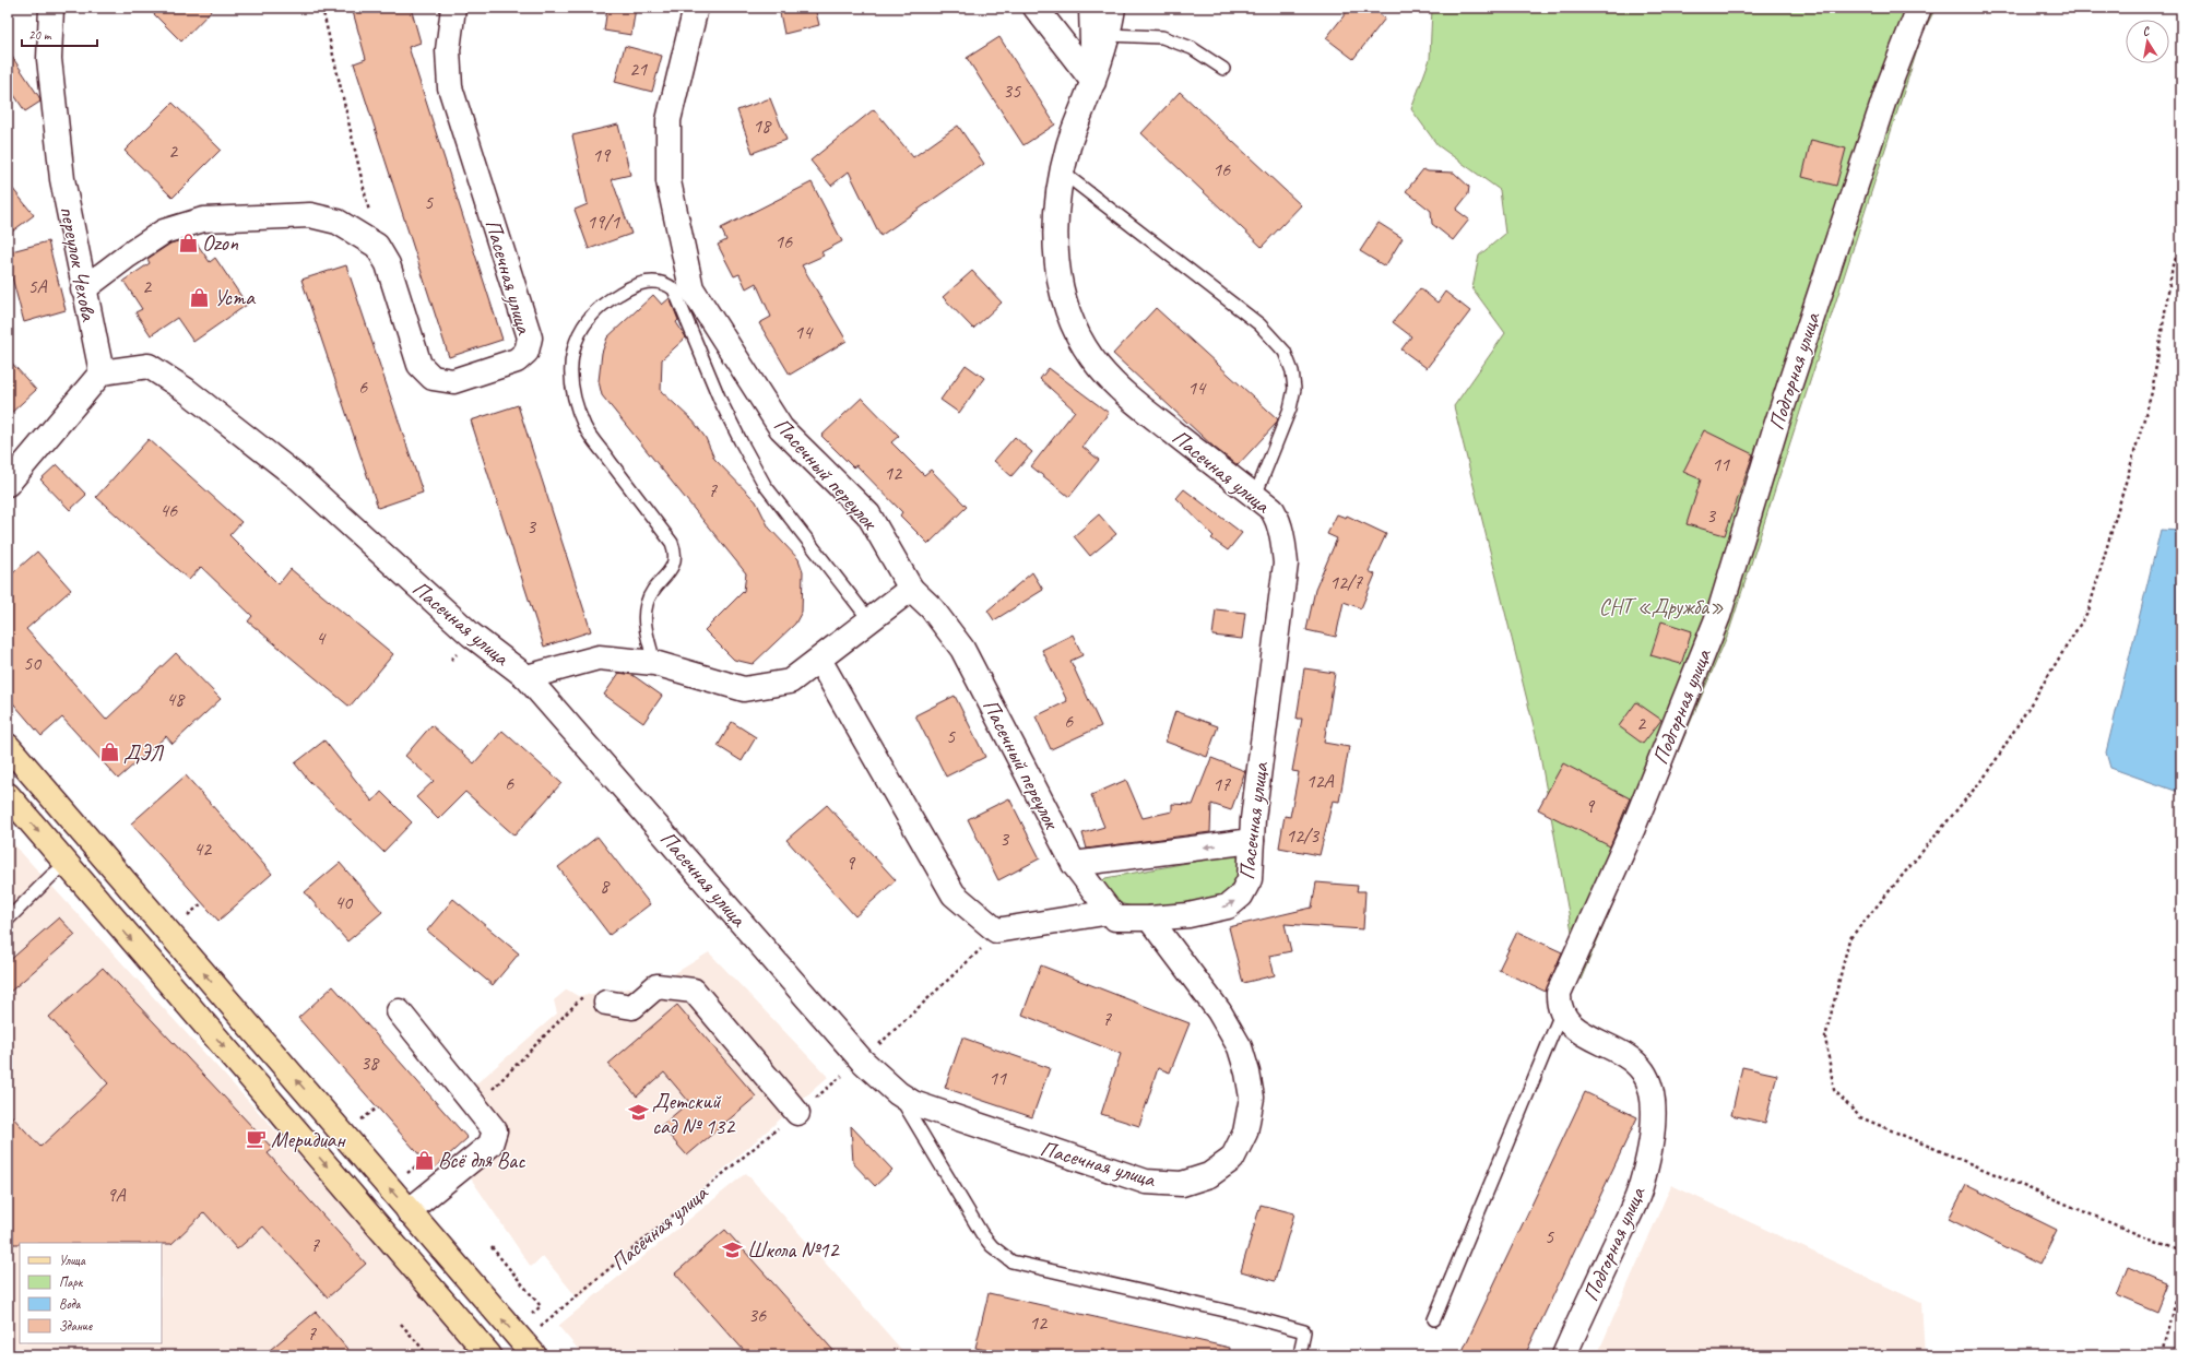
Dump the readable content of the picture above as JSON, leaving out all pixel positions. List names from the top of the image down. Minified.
{"streets":{"street":["переулок Чехова","Пасечная улица","Подгорная улица","Пасечный переулок"]},"crossings":[["переулок Чехова","Пасечная улица"],["Пасечная улица","Пасечный переулок"]],"parks":["СНТ «Дружба»"],"places":{"shop":["Ozon","Уста","ДЭЛ","Всё для Вас"],"school or university":["Детский сад № 132","Школа №12"],"cafe":["Меридиан"]},"house_numbers":["21","35","18","2","19","16","5","19/1","16","5А","2","14","6","14","11","12","7","46","3","3","12/7","4","50","48","6","2","5","12А","6","17","9","12/3","3","42","9","8","40","7","38","11","9А","5","7","36","12","7"],"legend":["Улица","Парк","Вода","Здание"],"scale_bar":"20 m","north":"top"}
